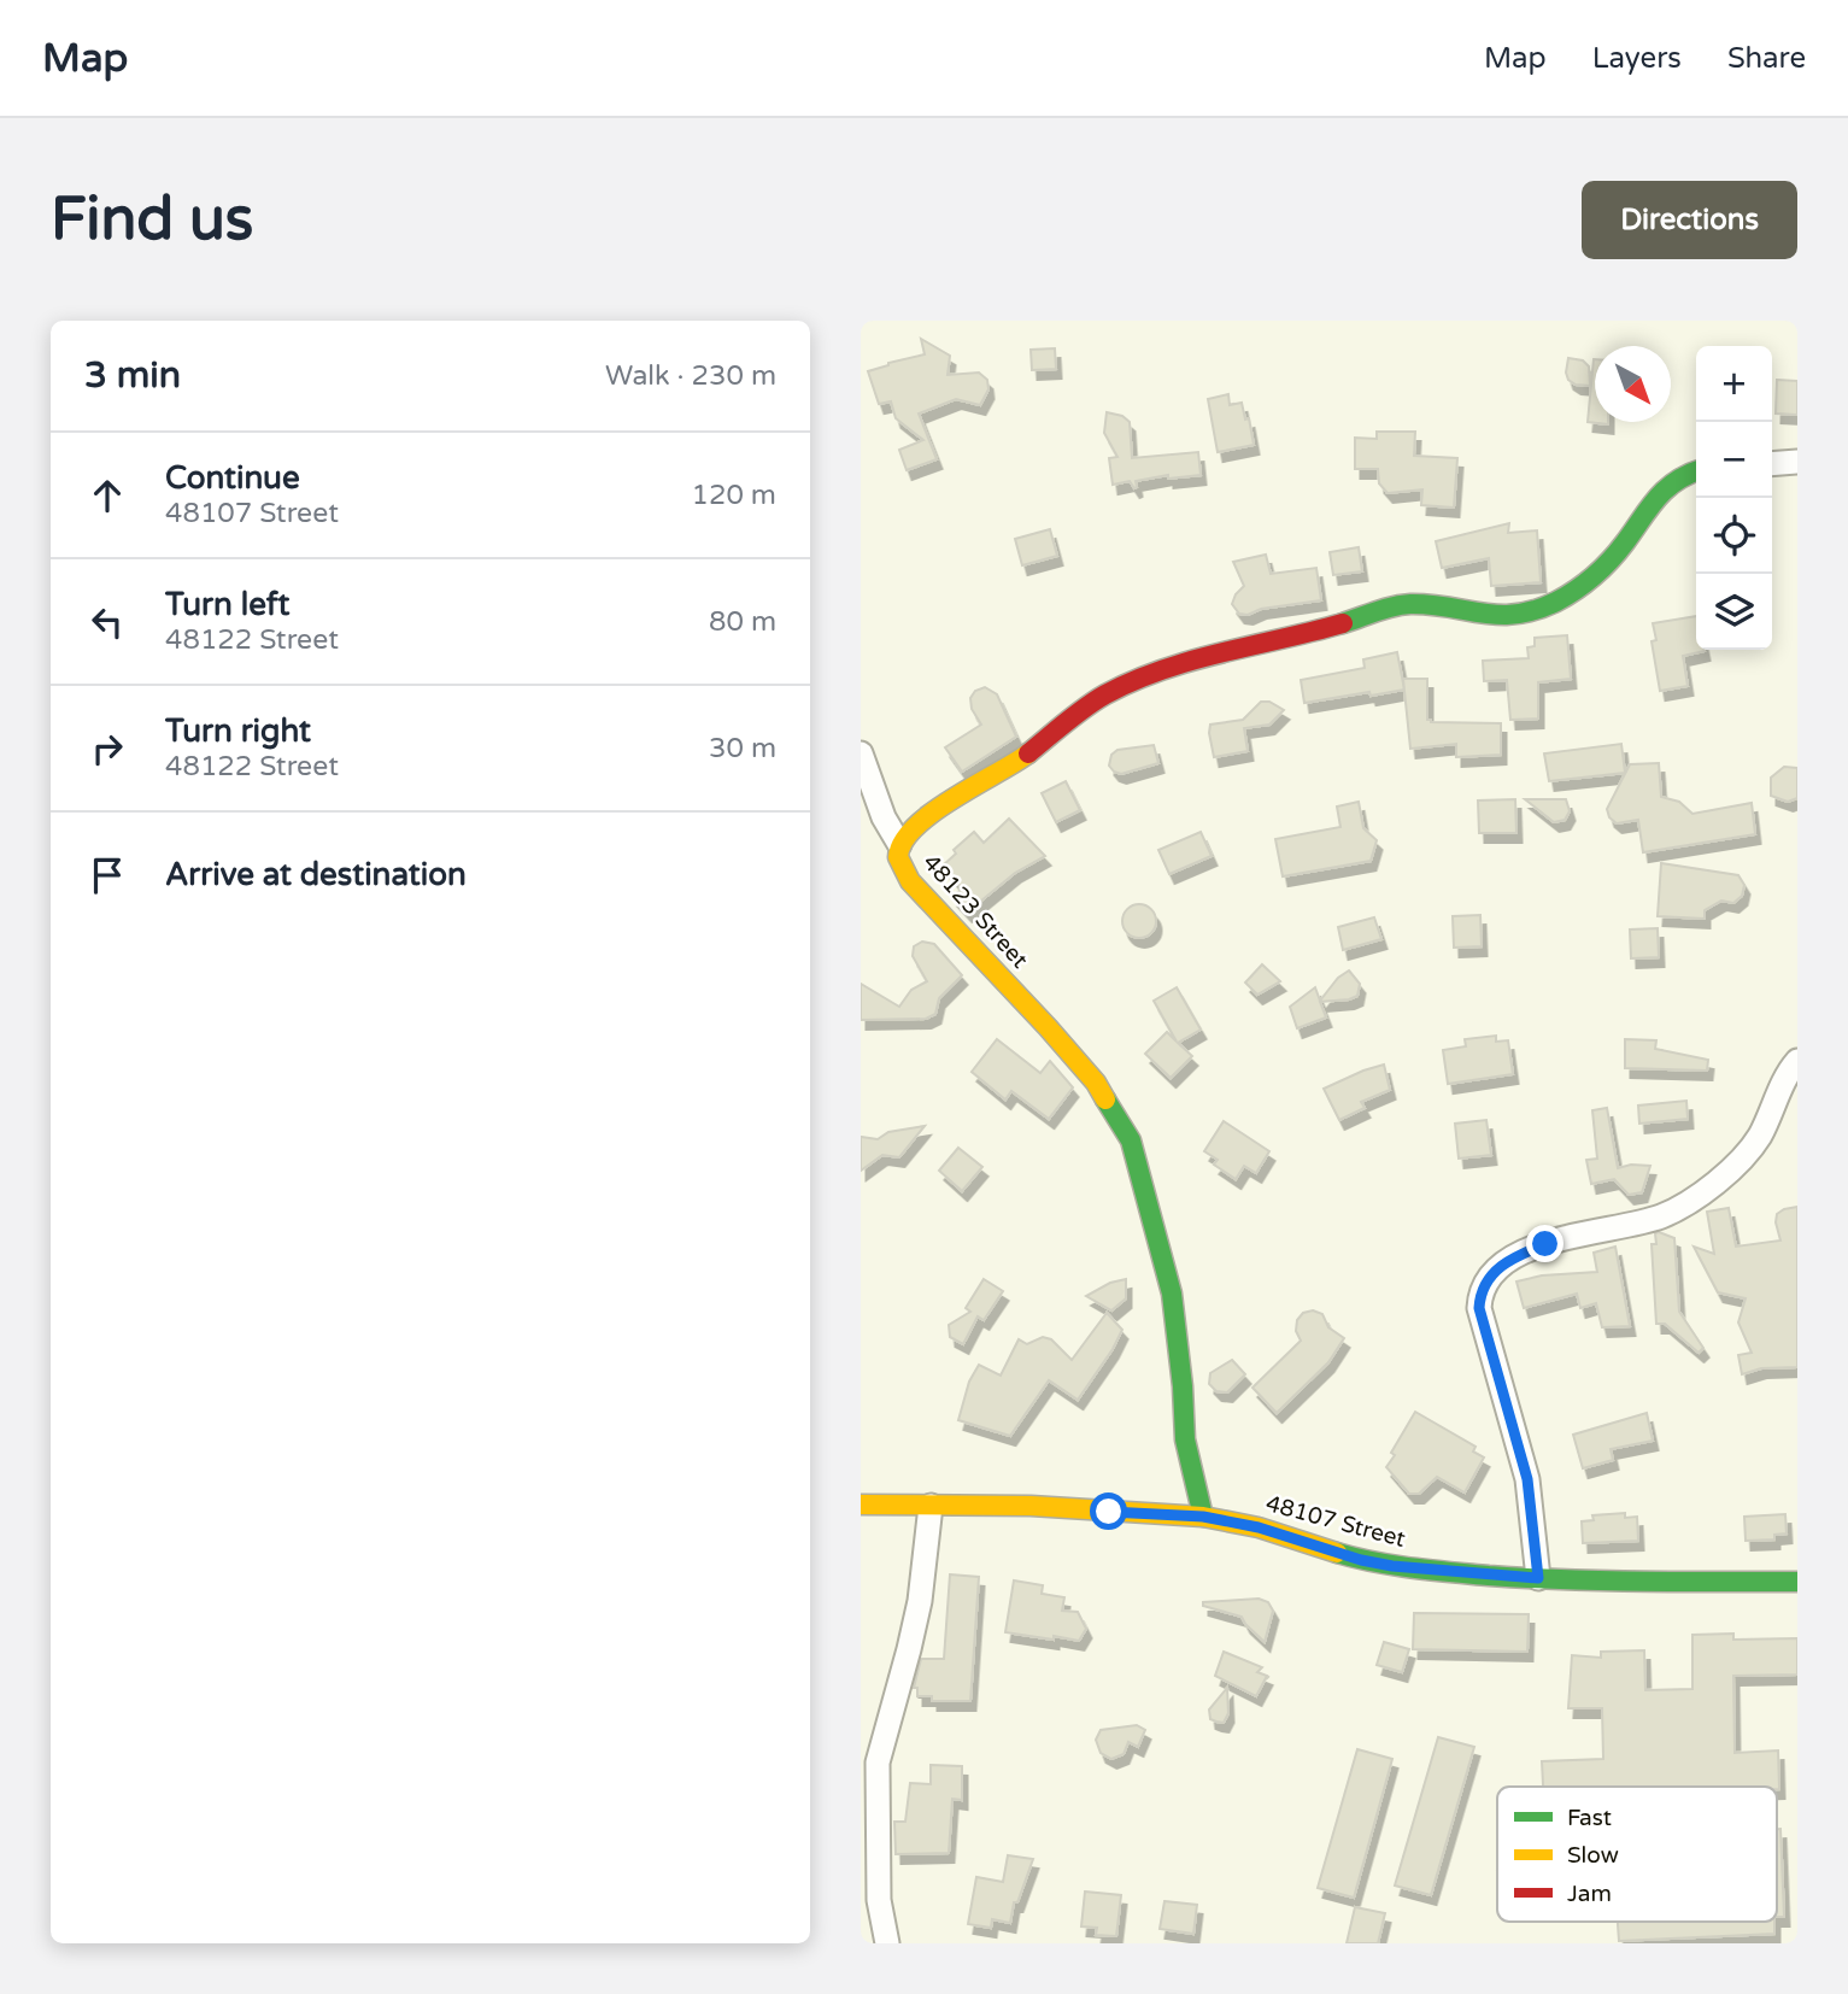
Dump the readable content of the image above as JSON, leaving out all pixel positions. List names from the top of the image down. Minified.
{"streets":{"street":["48123 Street","48107 Street"]},"crossings":[["48123 Street","48107 Street"]],"legend":["Fast","Slow","Jam"],"north":"bottom right","page":{"header":"Map","nav":["Map","Layers","Share"],"buttons":"Directions","title":"Find us","heading":["3 min","Walk · 230 m"],"map_buttons":["+","−"],"list":[["Continue","48107 Street","120 m"],["Turn left","48122 Street","80 m"],["Turn right","48122 Street","30 m"],"Arrive at destination"]}}
